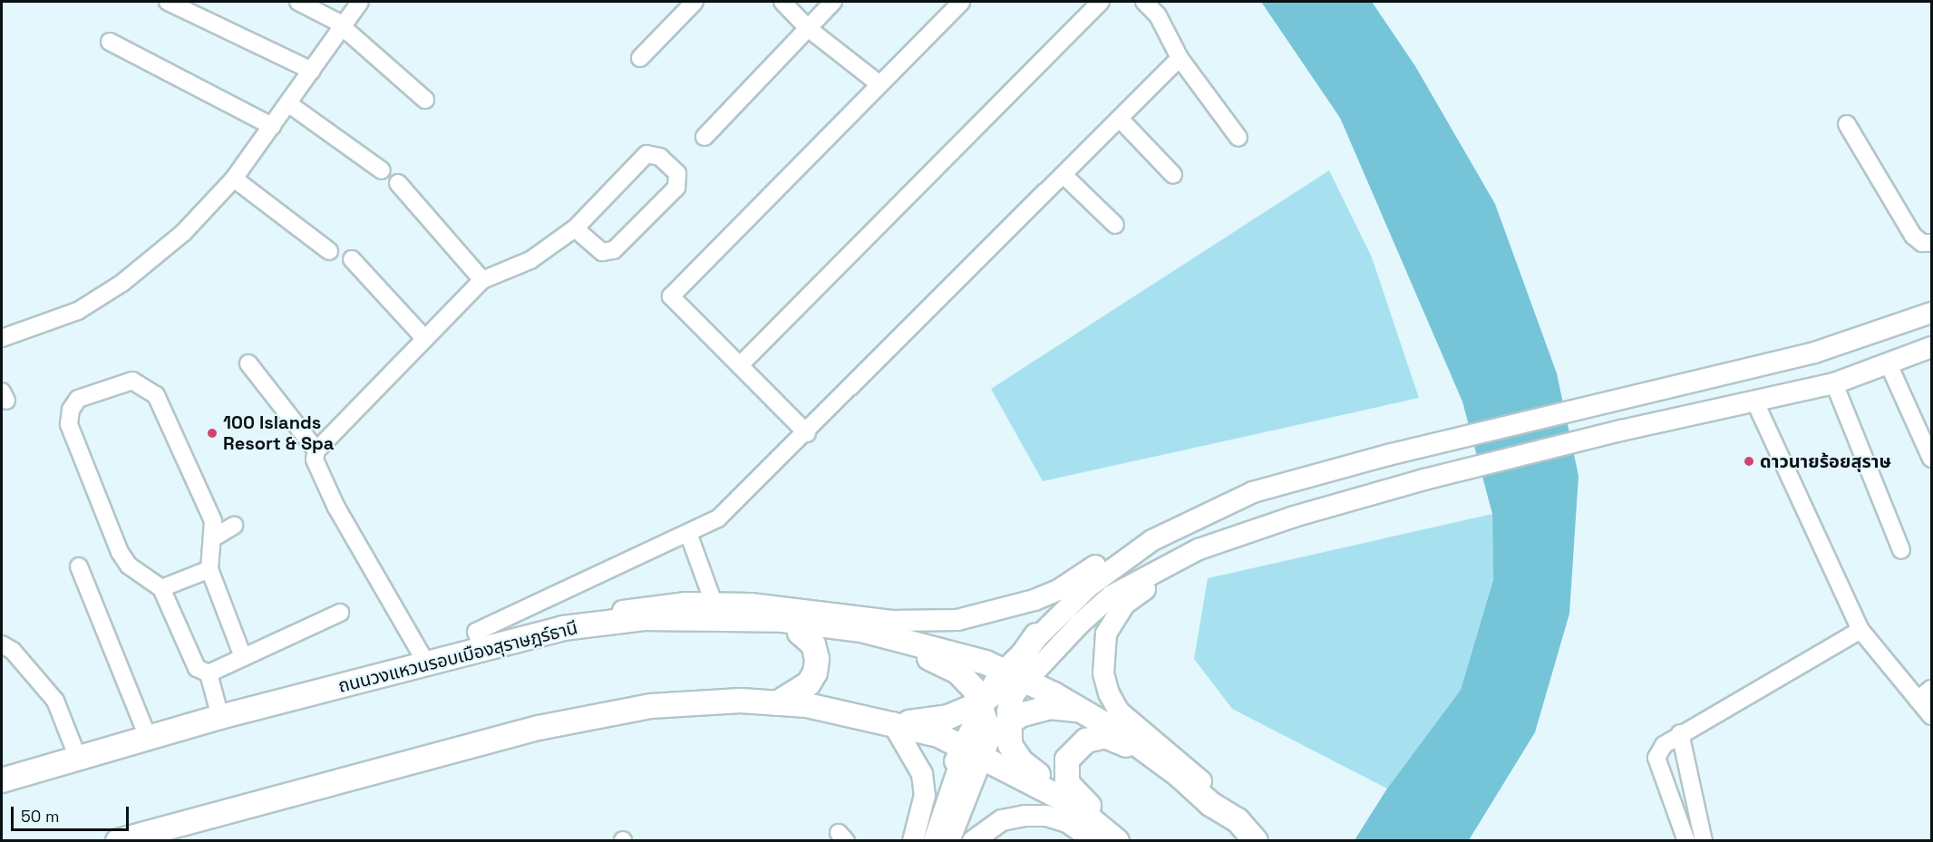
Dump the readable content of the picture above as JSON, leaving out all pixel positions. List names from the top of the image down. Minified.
{"streets":{"highway":["ถนนวงแหวนรอบเมืองสุราษฎร์ธานี"]},"places":["100 Islands Resort & Spa","ดาวนายร้อยสุราษ"],"scale_bar":"50 m"}
